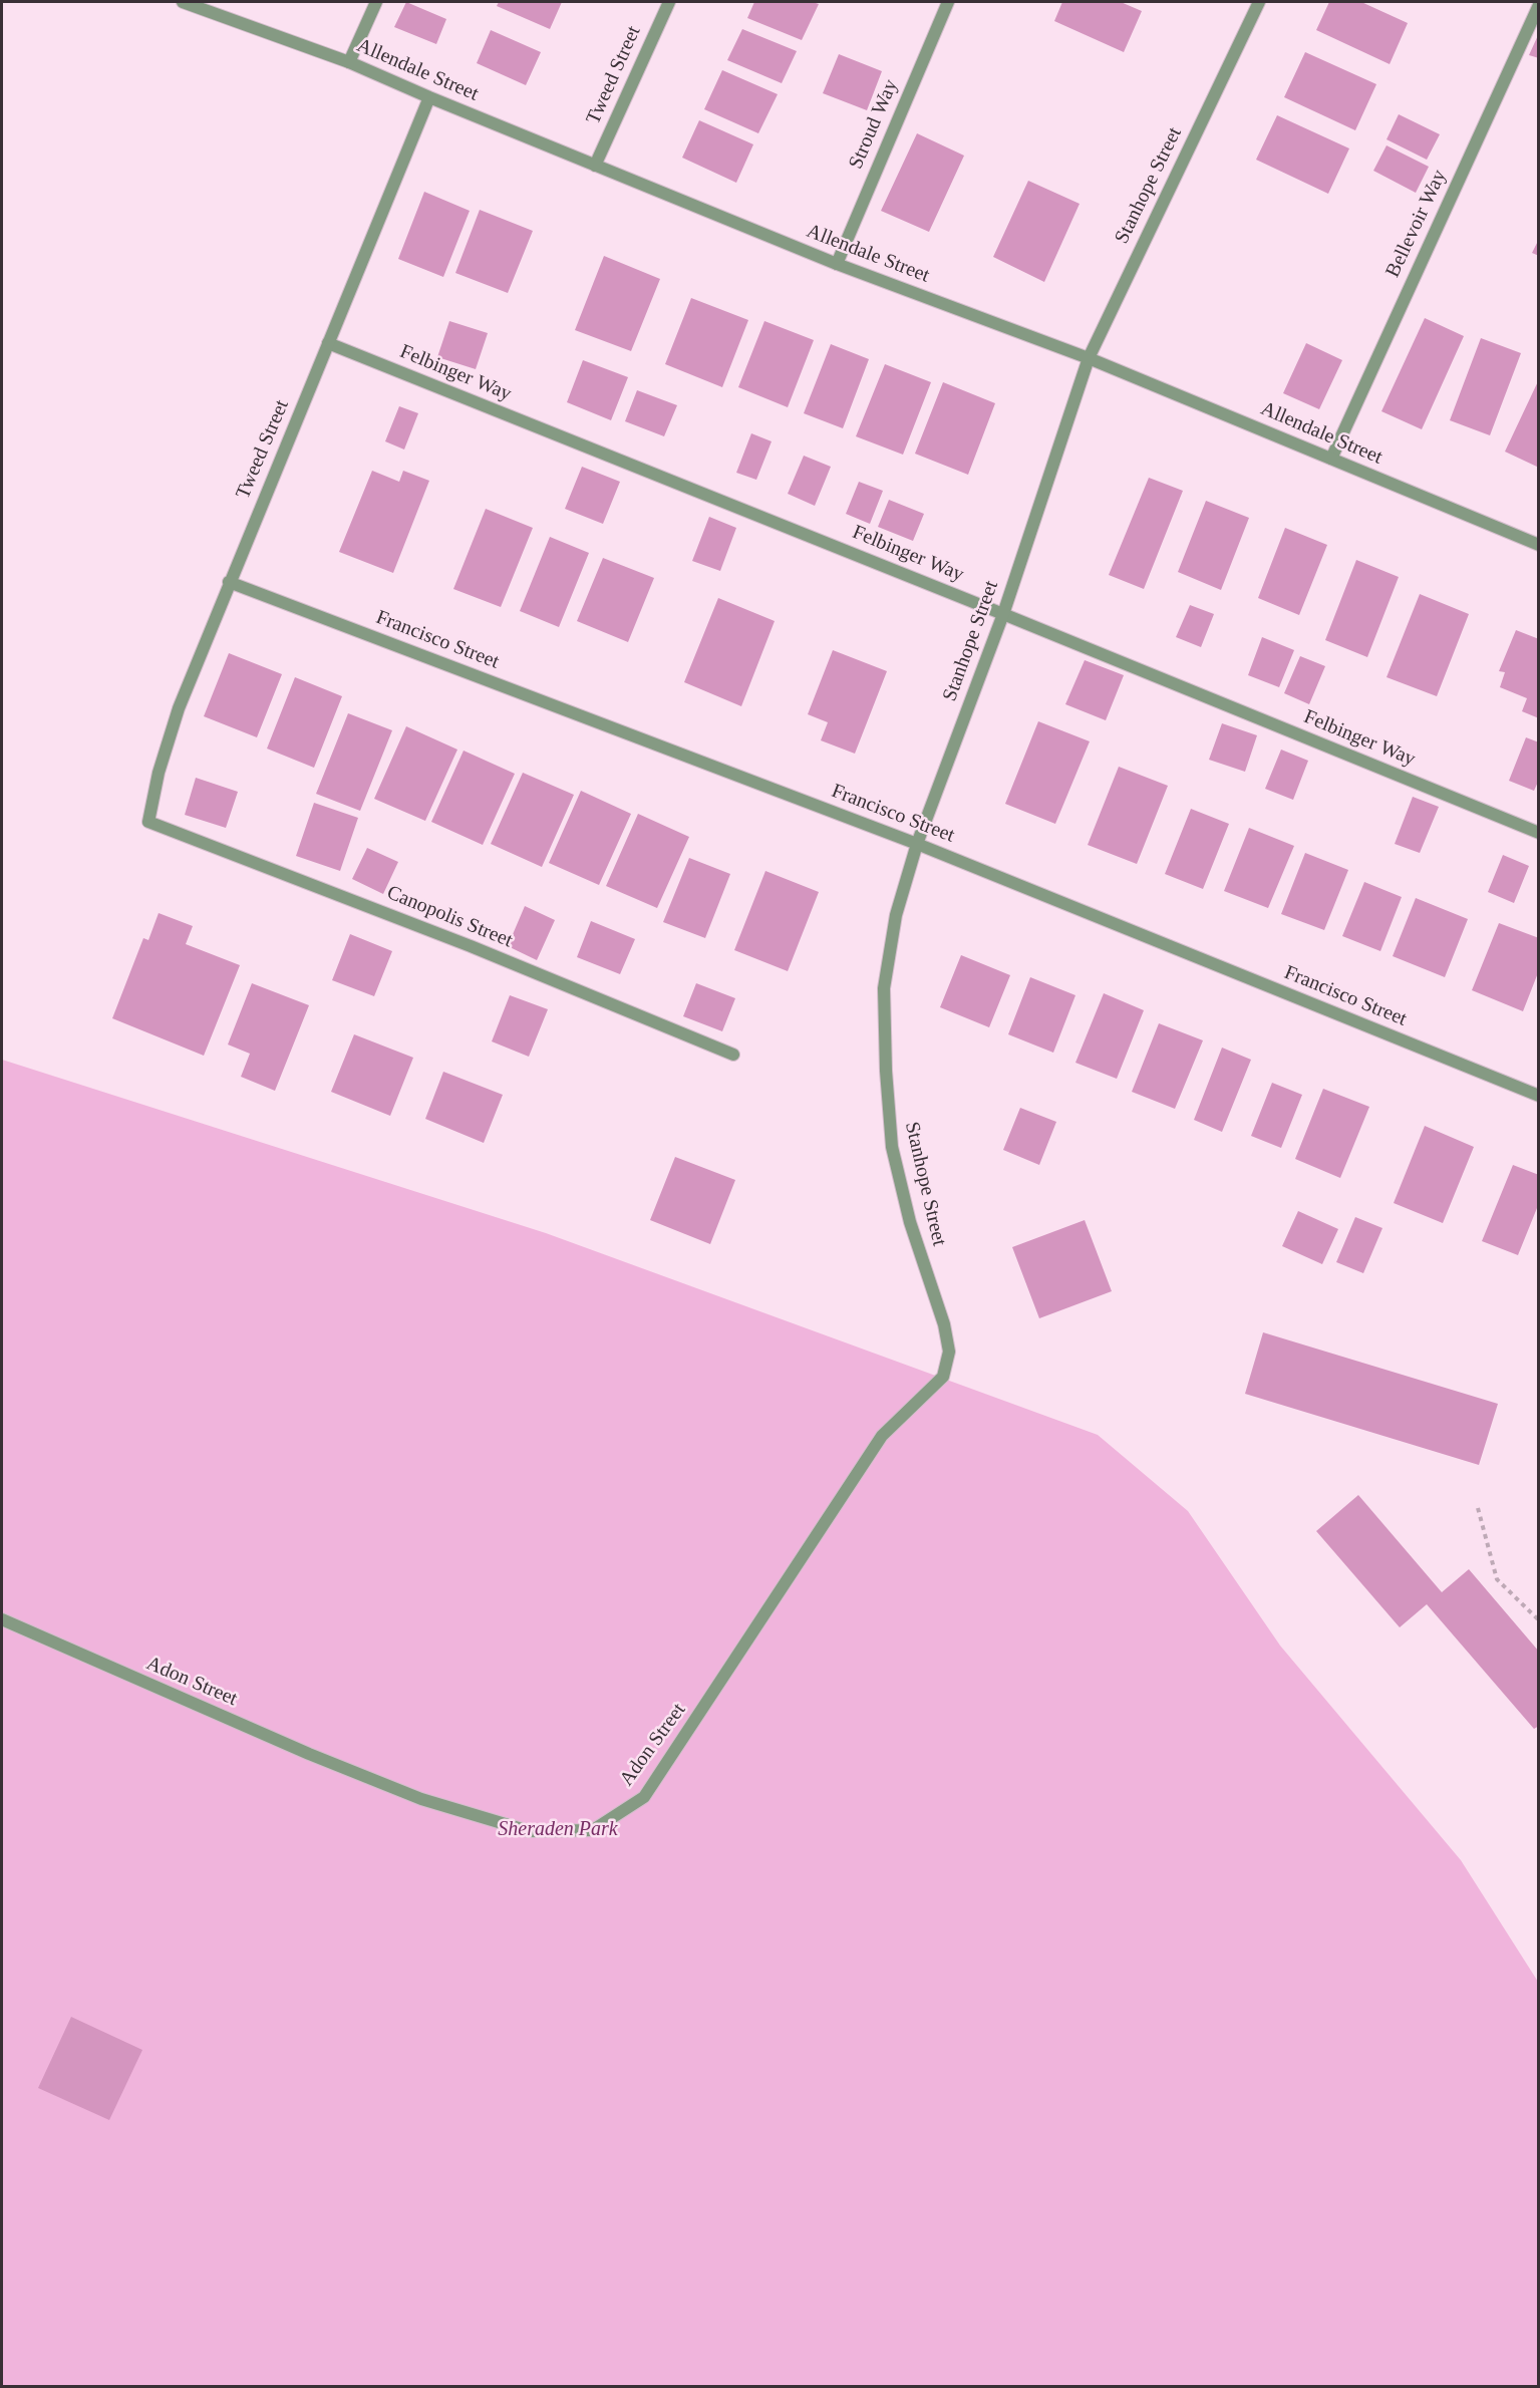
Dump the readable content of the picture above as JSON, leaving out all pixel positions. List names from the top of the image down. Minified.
{"streets":{"street":["Allendale Street","Tweed Street","Stroud Way","Stanhope Street","Bellevoir Way","Felbinger Way","Francisco Street","Canopolis Street","Adon Street"]},"crossings":[["Allendale Street","Tweed Street"],["Allendale Street","Stroud Way"],["Allendale Street","Stanhope Street"],["Allendale Street","Bellevoir Way"],["Tweed Street","Felbinger Way"],["Tweed Street","Francisco Street"],["Tweed Street","Canopolis Street"],["Stanhope Street","Felbinger Way"],["Stanhope Street","Francisco Street"],["Stanhope Street","Adon Street"]],"parks":["Sheraden Park"]}
